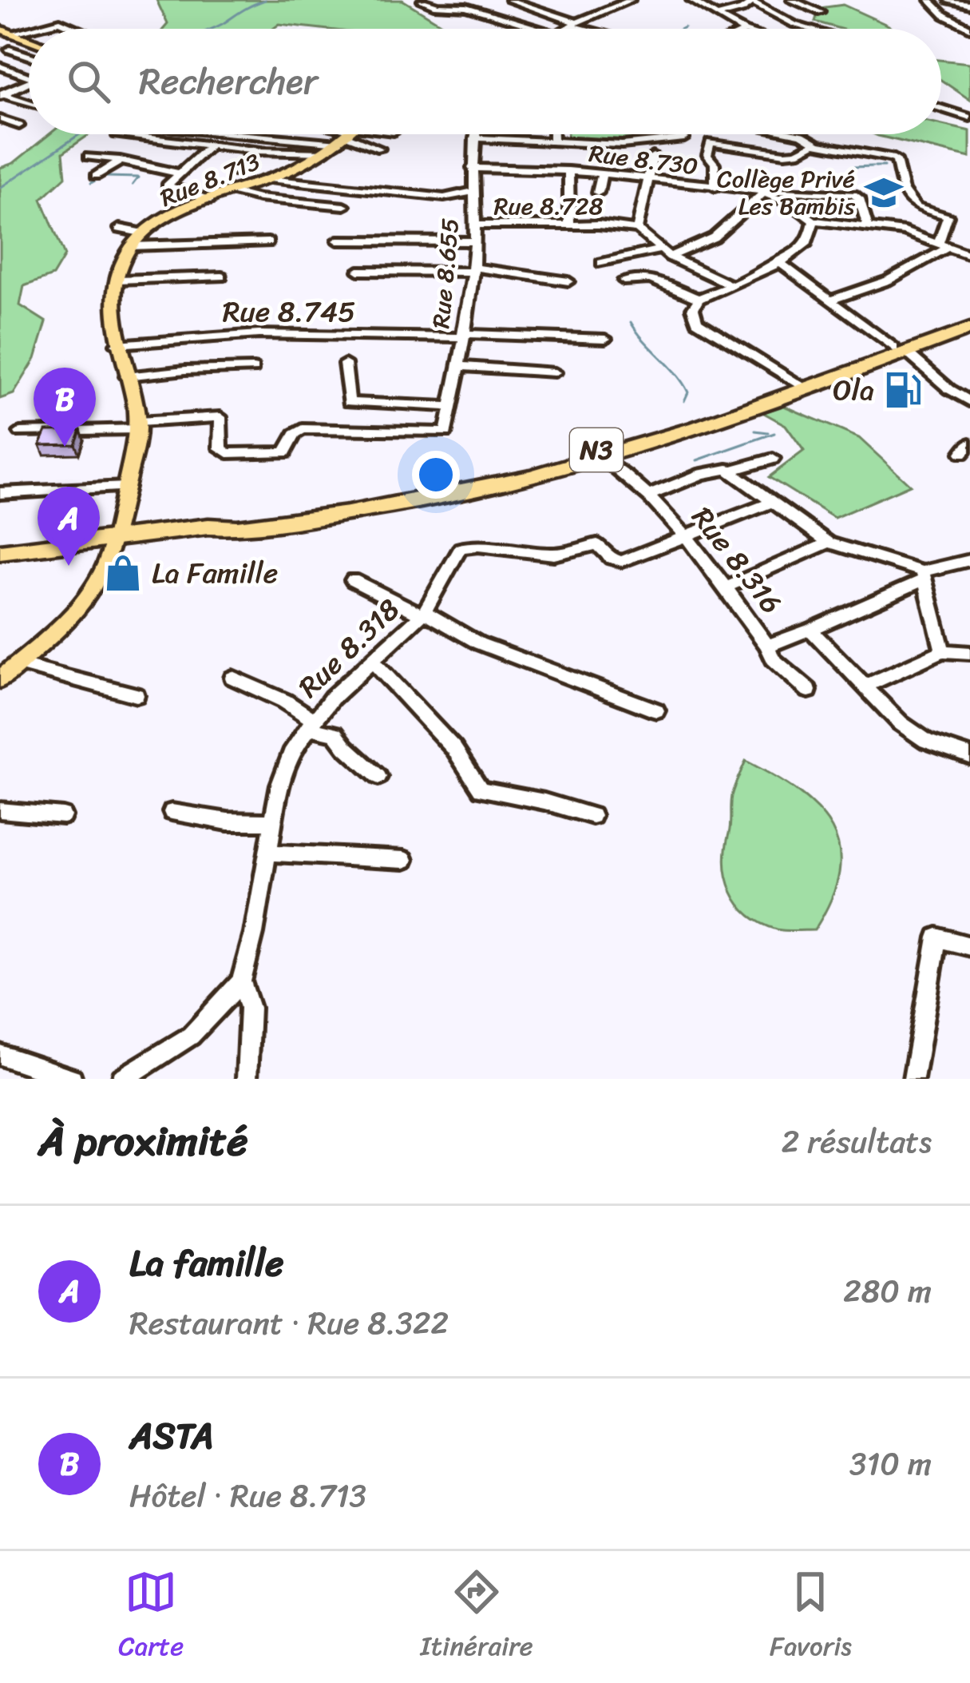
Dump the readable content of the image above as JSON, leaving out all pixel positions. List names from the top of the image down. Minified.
{"streets":{"highway":["N3"],"main road":["Rue 8.713"],"street":["Rue 8.730","Rue 8.728","Rue 8.655","Rue 8.745","Rue 8.316","Rue 8.318"]},"crossings":[["Rue 8.730","Rue 8.655"],["Rue 8.713","Rue 8.655"],["Rue 8.713","Rue 8.745"],["Rue 8.713","N3"],["Rue 8.728","Rue 8.655"],["Rue 8.655","Rue 8.745"],["N3","Rue 8.316"],["Rue 8.316","Rue 8.318"]],"places":{"school or university":["Collège Privé Les Bambis"],"fuel station":["Ola"],"shop":["La Famille"]},"page":{"search":"Rechercher","pins":["B","A"],"heading":["À proximité","2 résultats"],"list":[{"mark":"A","name":"La famille","note":"Restaurant · Rue 8.322","value":"280 m"},{"mark":"B","name":"ASTA","note":"Hôtel · Rue 8.713","value":"310 m"}],"nav":["Carte","Itinéraire","Favoris"]}}
